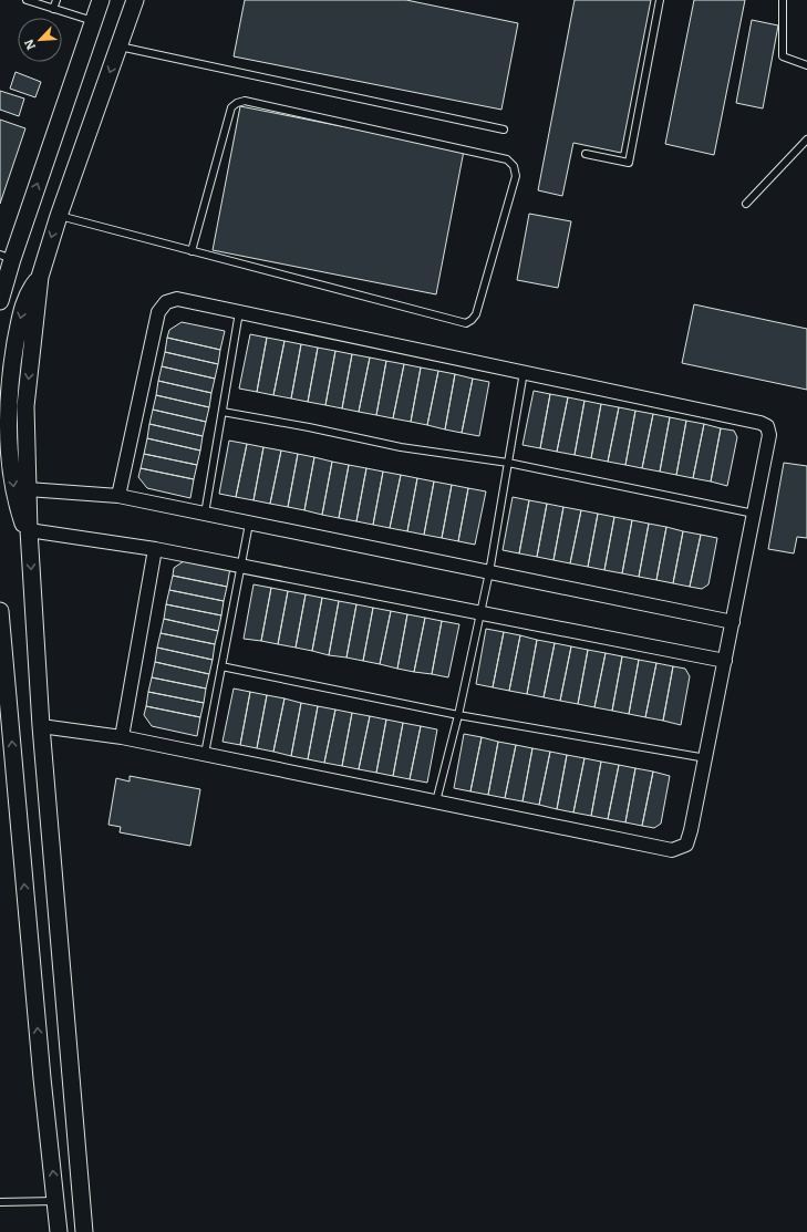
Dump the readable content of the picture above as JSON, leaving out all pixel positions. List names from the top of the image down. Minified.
{"north":"bottom left"}
